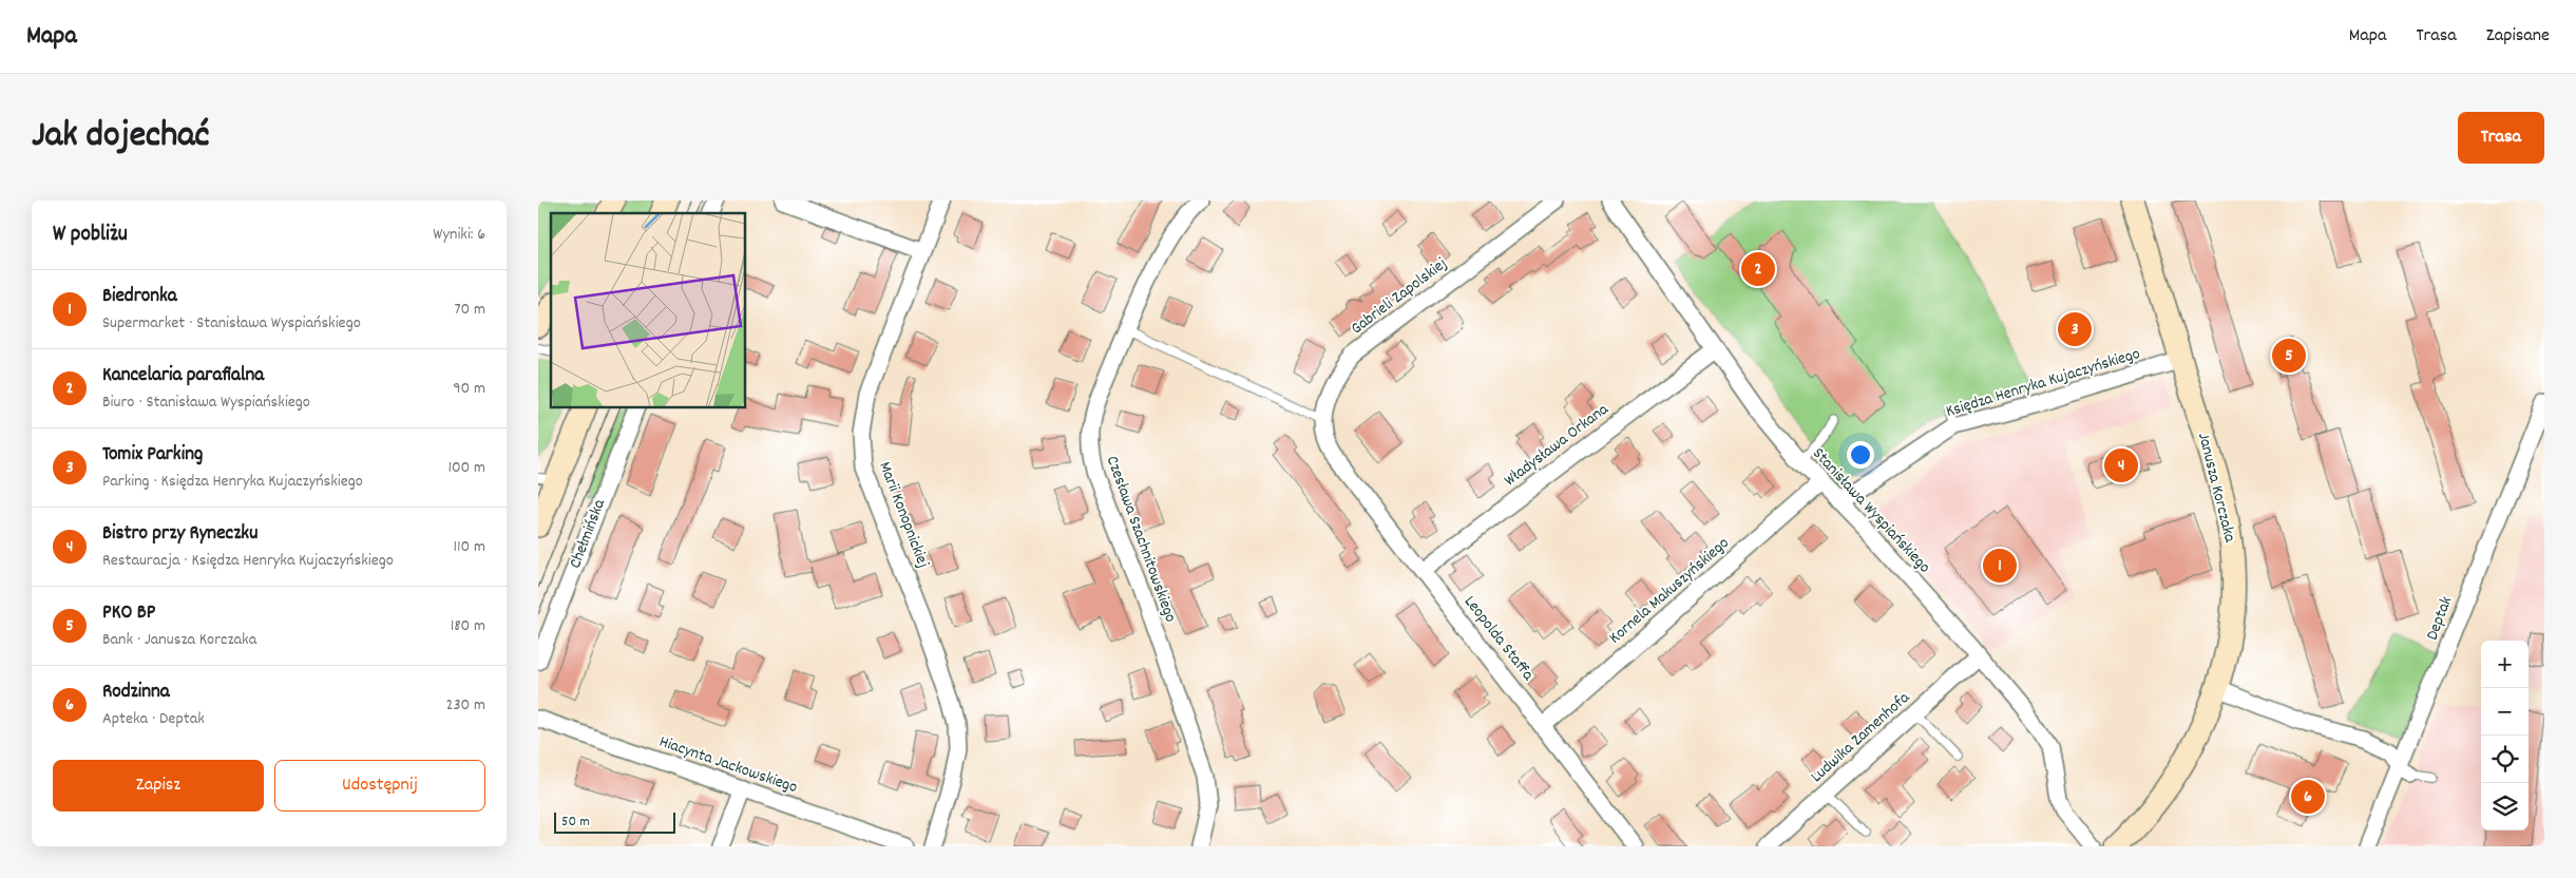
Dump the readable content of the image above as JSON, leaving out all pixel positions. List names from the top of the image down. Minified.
{"streets":{"street":["Gabrieli Zapolskiej","Księdza Henryka Kujaczyńskiego","Władysława Orkana","Janusza Korczaka","Stanisława Wyspiańskiego","Marii Konopnickiej","Chełmińska","Czesława Szachnitowskiego","Kornela Makuszyńskiego","Deptak","Leopolda Staffa","Ludwika Zamenhofa","Hiacynta Jackowskiego"]},"crossings":[["Gabrieli Zapolskiej","Leopolda Staffa"],["Księdza Henryka Kujaczyńskiego","Janusza Korczaka"],["Księdza Henryka Kujaczyńskiego","Stanisława Wyspiańskiego"],["Władysława Orkana","Stanisława Wyspiańskiego"],["Władysława Orkana","Leopolda Staffa"],["Stanisława Wyspiańskiego","Kornela Makuszyńskiego"],["Stanisława Wyspiańskiego","Ludwika Zamenhofa"],["Kornela Makuszyńskiego","Leopolda Staffa"]],"scale_bar":"50 m","page":{"header":"Mapa","nav":["Mapa","Trasa","Zapisane"],"title":"Jak dojechać","buttons":["Trasa",["Zapisz","Udostępnij"]],"heading":["W pobliżu","Wyniki: 6"],"pins":["2","3","5","4","1","6"],"list":[{"mark":"1","name":"Biedronka","note":"Supermarket · Stanisława Wyspiańskiego","value":"70 m"},{"mark":"2","name":"Kancelaria parafialna","note":"Biuro · Stanisława Wyspiańskiego","value":"90 m"},{"mark":"3","name":"Tomix Parking","note":"Parking · Księdza Henryka Kujaczyńskiego","value":"100 m"},{"mark":"4","name":"Bistro przy Ryneczku","note":"Restauracja · Księdza Henryka Kujaczyńskiego","value":"110 m"},{"mark":"5","name":"PKO BP","note":"Bank · Janusza Korczaka","value":"180 m"},{"mark":"6","name":"Rodzinna","note":"Apteka · Deptak","value":"230 m"}],"map_buttons":["+","−"],"scale":"50 m"}}
